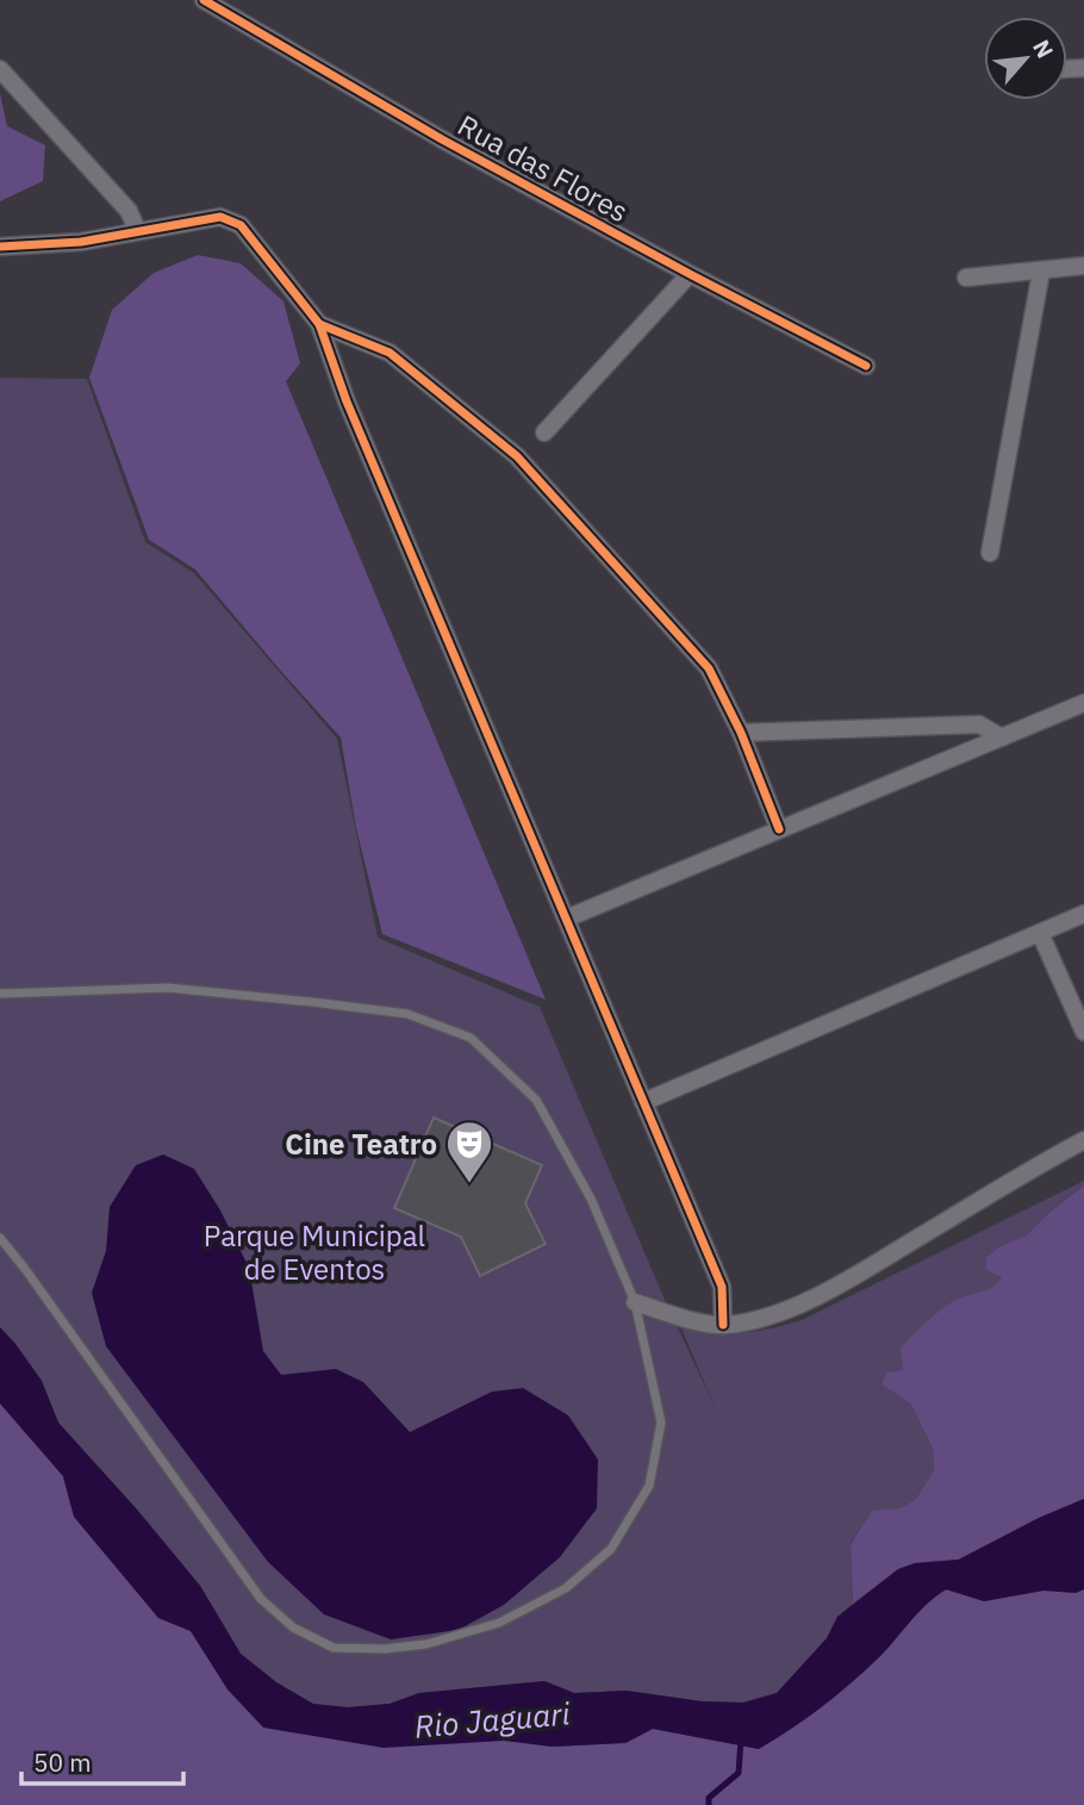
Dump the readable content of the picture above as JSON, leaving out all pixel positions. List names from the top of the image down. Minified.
{"streets":{"street":["Rua das Flores"]},"water":["Rio Jaguari"],"parks":["Parque Municipal de Eventos"],"places":{"theatre":["Cine Teatro"]},"scale_bar":"50 m","north":"top right"}
